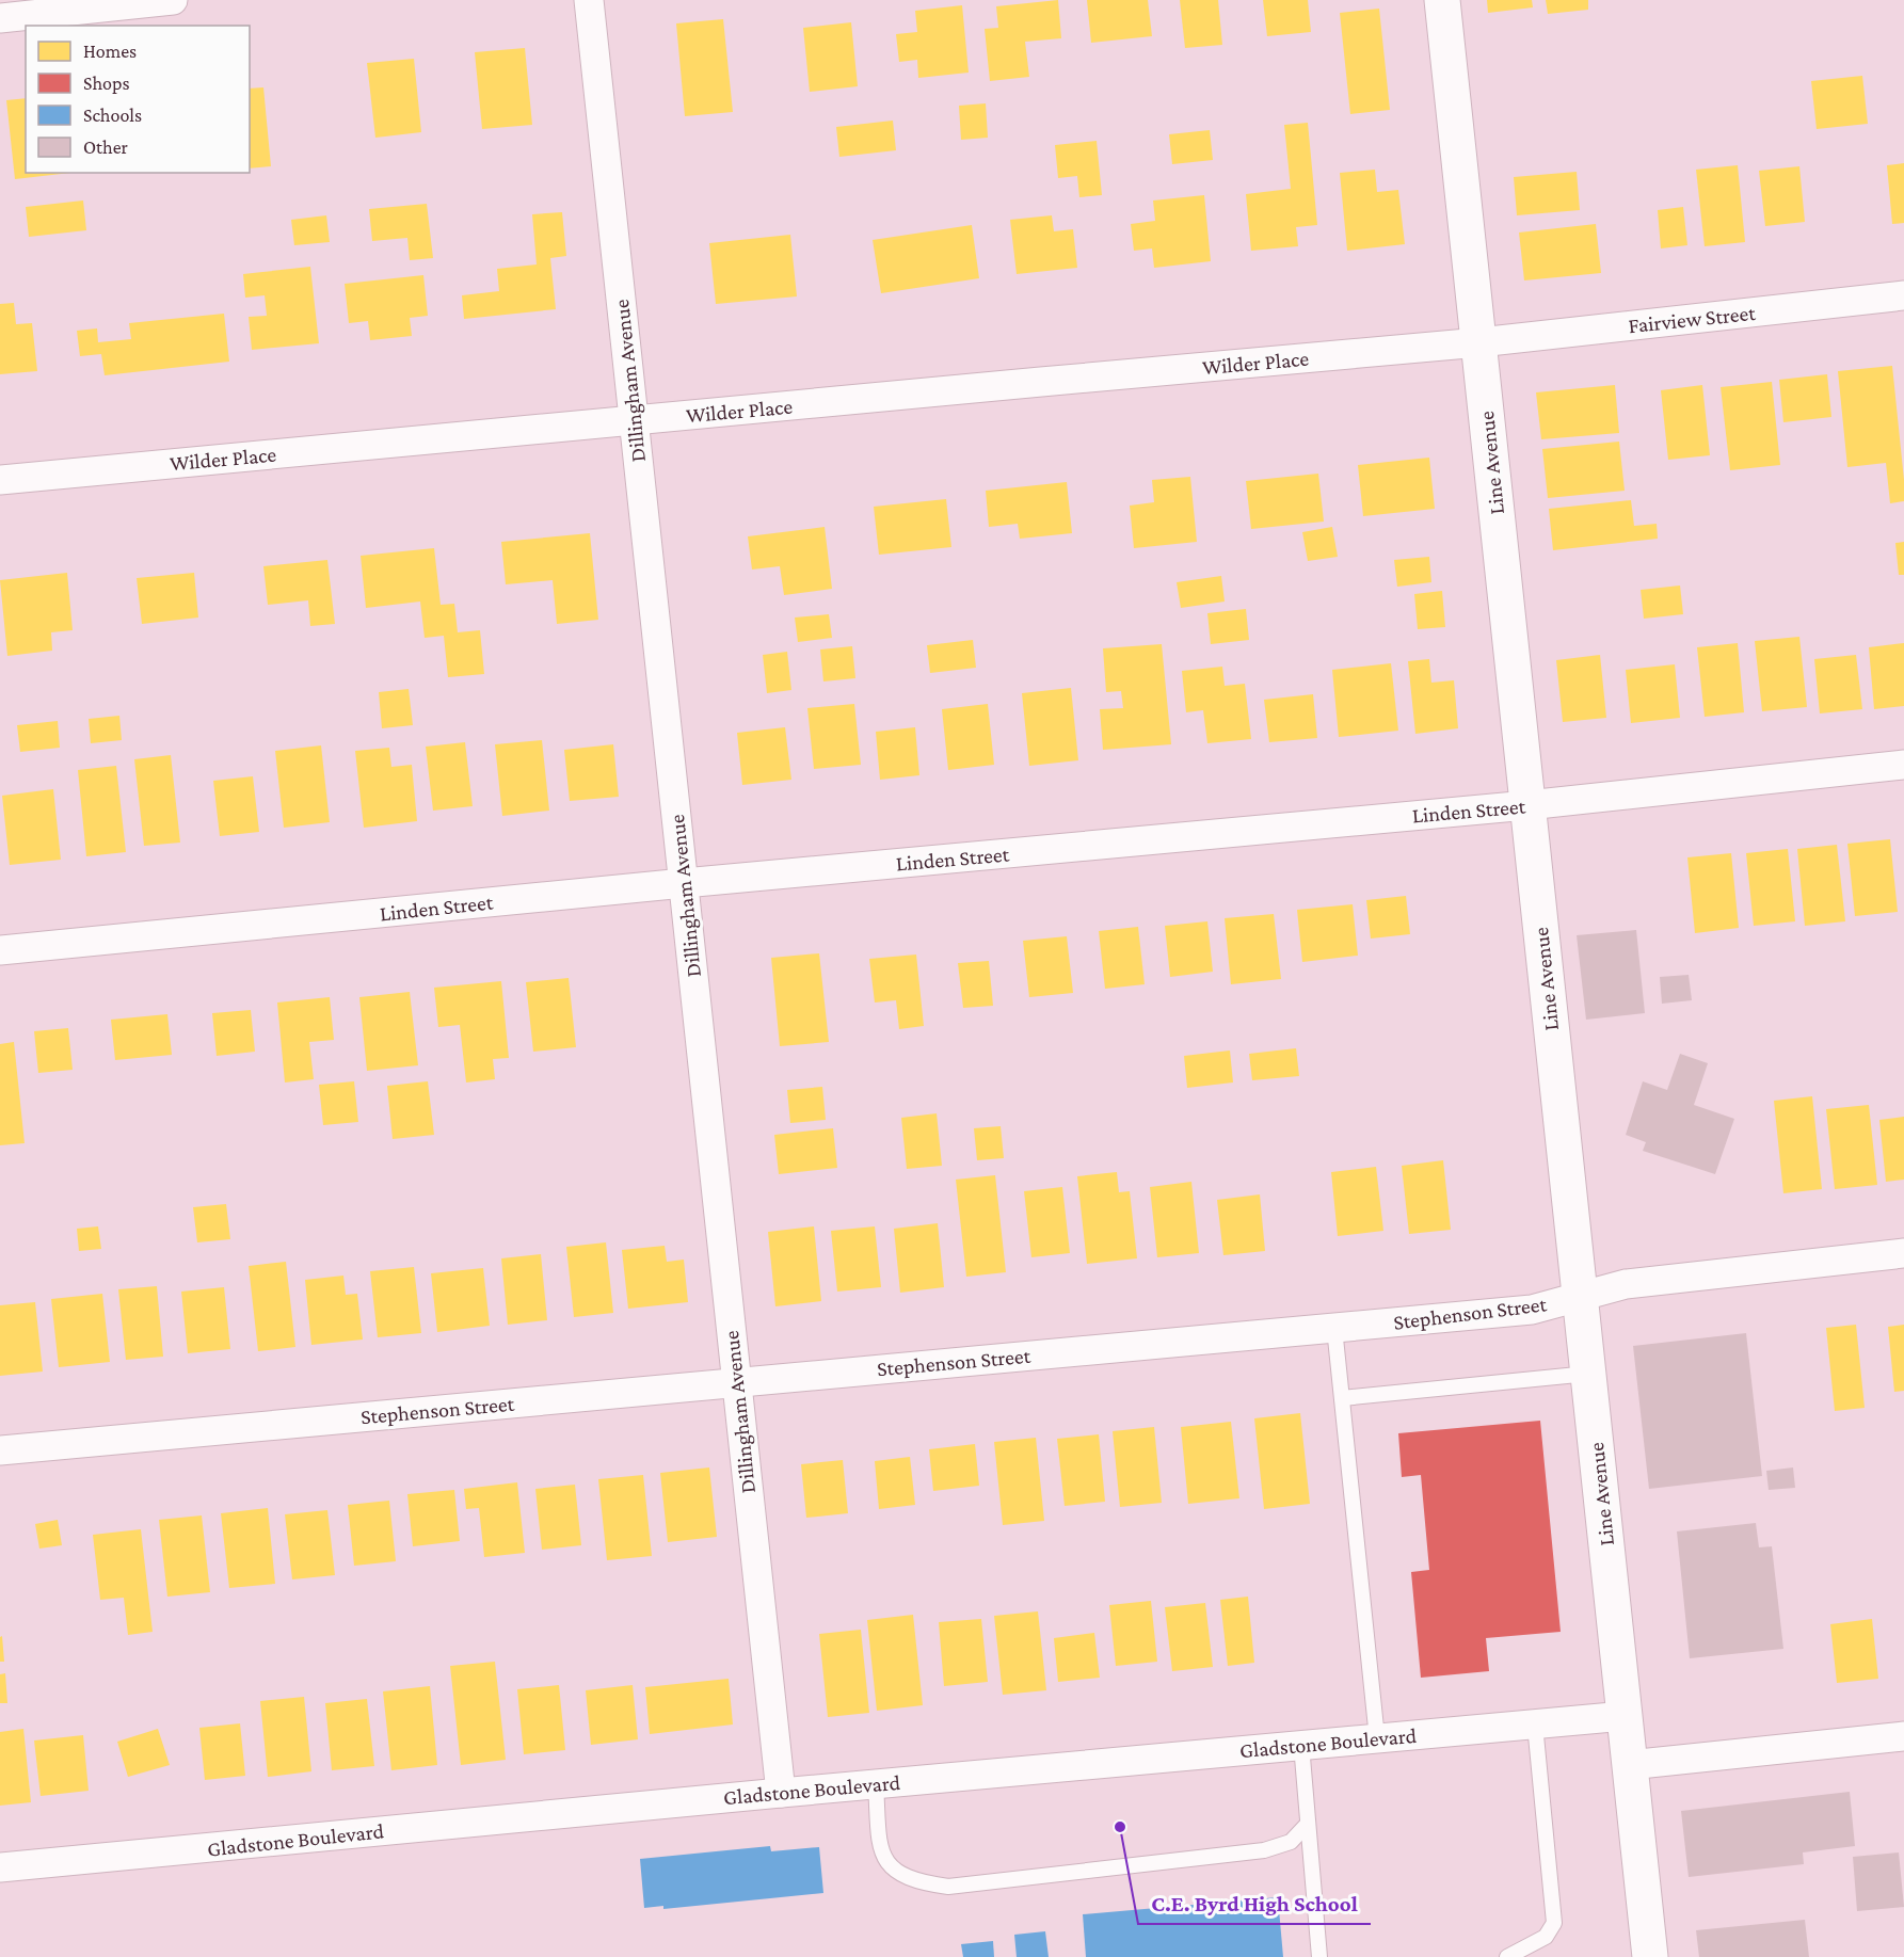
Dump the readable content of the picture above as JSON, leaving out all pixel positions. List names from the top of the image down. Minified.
{"streets":{"main road":["Line Avenue"],"street":["Fairview Street","Wilder Place","Dillingham Avenue","Linden Street","Stephenson Street","Gladstone Boulevard"]},"crossings":[["Fairview Street","Wilder Place"],["Fairview Street","Line Avenue"],["Wilder Place","Dillingham Avenue"],["Wilder Place","Line Avenue"],["Dillingham Avenue","Linden Street"],["Dillingham Avenue","Stephenson Street"],["Dillingham Avenue","Gladstone Boulevard"],["Line Avenue","Linden Street"],["Line Avenue","Stephenson Street"],["Line Avenue","Gladstone Boulevard"]],"places":["C.E. Byrd High School"],"legend":["Homes","Shops","Schools","Other"]}
